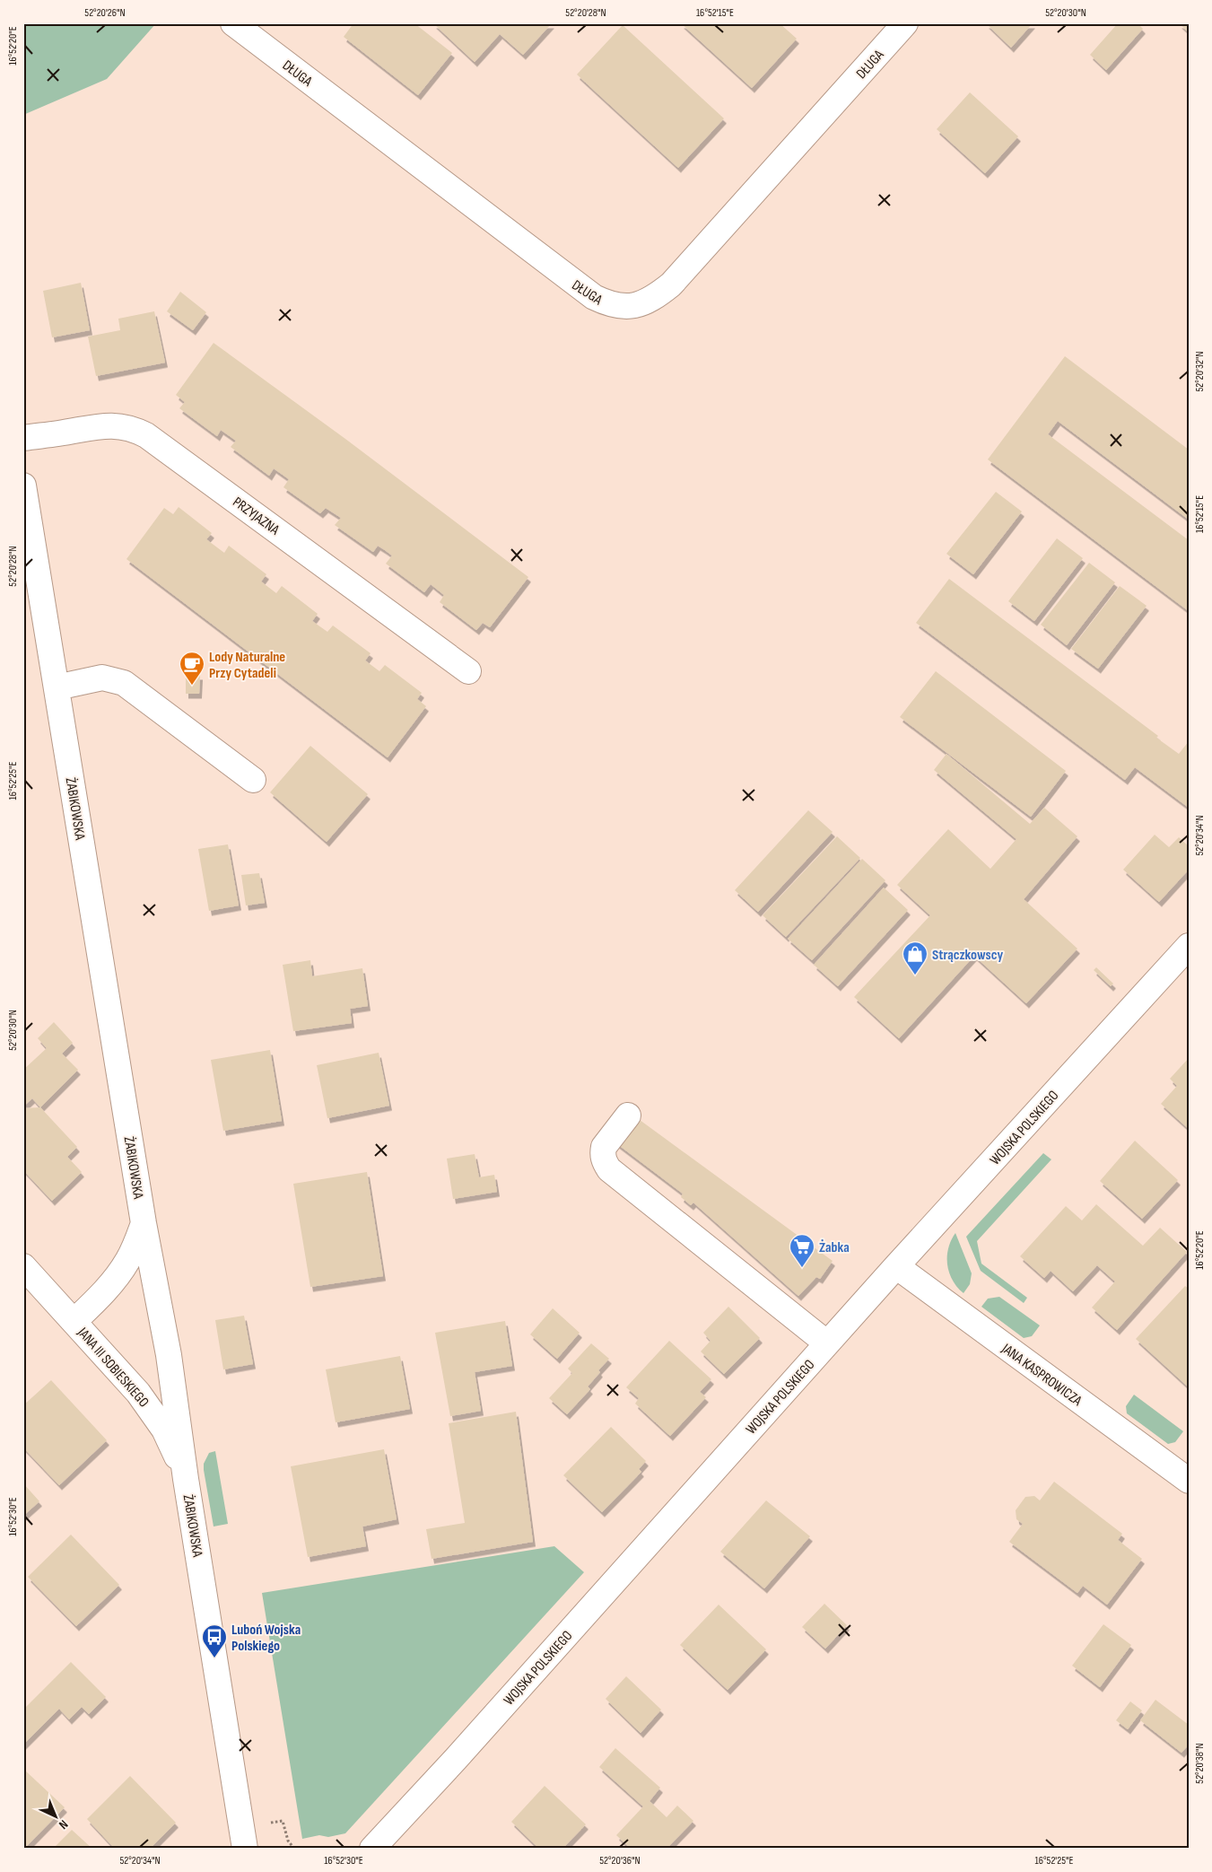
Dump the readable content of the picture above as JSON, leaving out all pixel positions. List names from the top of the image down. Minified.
{"streets":{"street":["DŁUGA","PRZYJAZNA","ŻABIKOWSKA","WOJSKA POLSKIEGO","JANA III SOBIESKIEGO","JANA KASPROWICZA"]},"crossings":[["ŻABIKOWSKA","JANA III SOBIESKIEGO"],["WOJSKA POLSKIEGO","JANA KASPROWICZA"]],"places":{"cafe":["Lody Naturalne Przy Cytadeli"],"shop":["Strączkowscy"],"supermarket":["Żabka"],"bus stop":["Luboń Wojska Polskiego"]},"north":"bottom right","coordinates":["52°20'26\"N","52°20'28\"N","16°52'15\"E","52°20'30\"N","16°52'20\"E","52°20'32\"N","16°52'25\"E","52°20'34\"N","16°52'30\"E","52°20'38\"N","52°20'36\"N"]}
